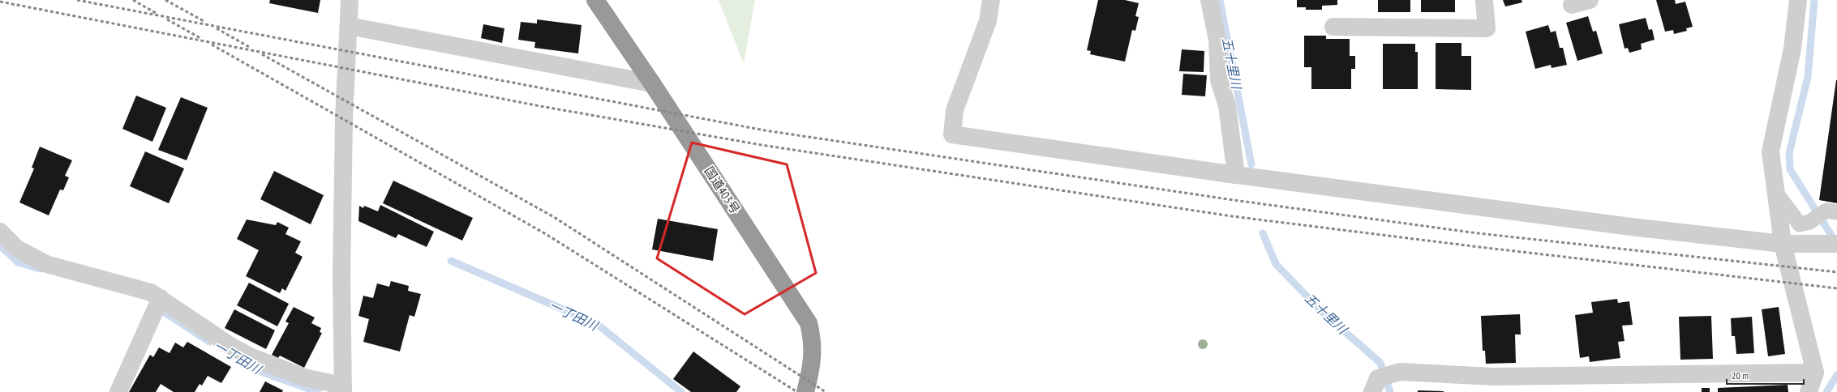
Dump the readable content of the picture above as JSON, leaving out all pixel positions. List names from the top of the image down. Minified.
{"streets":{"highway":["国道403号"]},"water":["五十里川","一丁田川"],"scale_bar":"20 m"}
